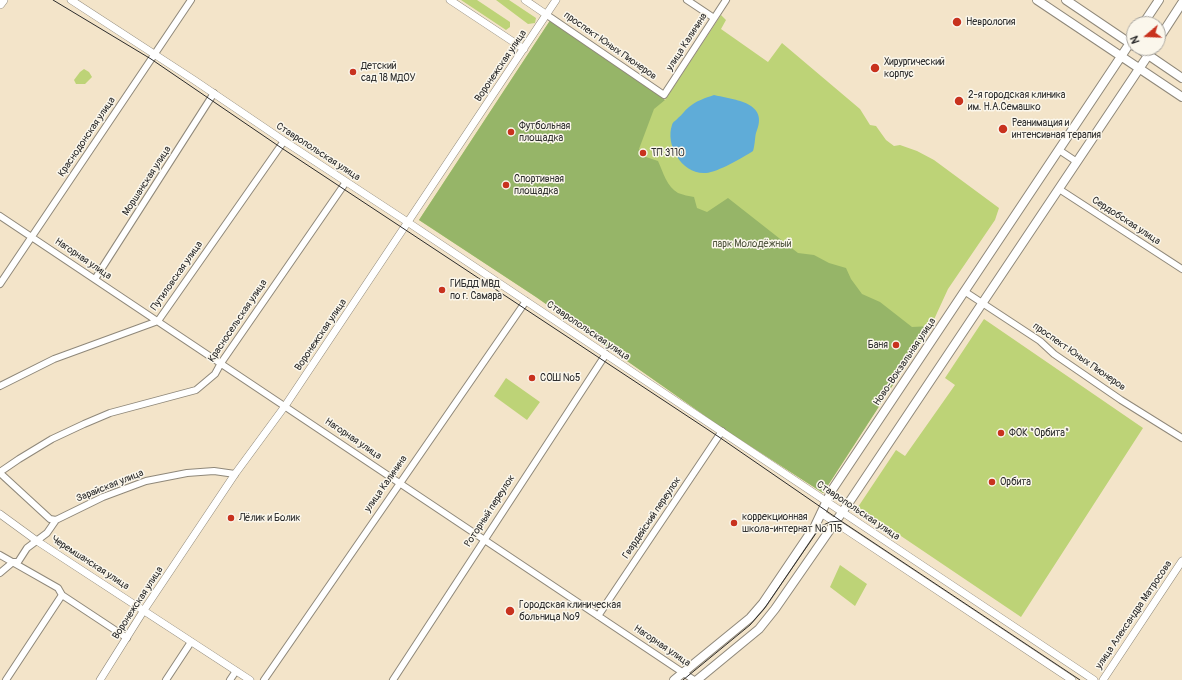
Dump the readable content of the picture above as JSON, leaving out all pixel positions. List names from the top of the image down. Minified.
{"streets":{"main road":["Ново-Вокзальная улица"],"street":["улица Калинина","проспект Юных Пионеров","Воронежская улица","Краснодонская улица","Ставропольская улица","Моршанская улица","Сердобская улица","Нагорная улица","Путиловская улица","Красносельская улица","Зарайская улица","Роторный переулок","Гвардейский переулок","Черемшанская улица","улица Александра Матросова"]},"crossings":[["улица Калинина","проспект Юных Пионеров"],["улица Калинина","Ставропольская улица"],["улица Калинина","Нагорная улица"],["проспект Юных Пионеров","Воронежская улица"],["проспект Юных Пионеров","Ново-Вокзальная улица"],["Воронежская улица","Ставропольская улица"],["Воронежская улица","Нагорная улица"],["Воронежская улица","Зарайская улица"],["Воронежская улица","Черемшанская улица"],["Краснодонская улица","Ставропольская улица"],["Краснодонская улица","Нагорная улица"],["Ставропольская улица","Моршанская улица"],["Ставропольская улица","Путиловская улица"],["Ставропольская улица","Красносельская улица"],["Ставропольская улица","Ново-Вокзальная улица"],["Ставропольская улица","Роторный переулок"],["Ставропольская улица","Гвардейский переулок"],["Моршанская улица","Нагорная улица"],["Нагорная улица","Путиловская улица"],["Нагорная улица","Красносельская улица"],["Нагорная улица","Ново-Вокзальная улица"],["Нагорная улица","Роторный переулок"],["Нагорная улица","Гвардейский переулок"],["Зарайская улица","Черемшанская улица"]],"parks":["парк Молодёжный"],"places":["Неврология","Хирургический корпус","Детский сад 18 МДОУ","2-я городская клиника им. Н.А.Семашко","Реанимация и интенсивная терапия","Футбольная площадка","ТП 3110","Спортивная площадка","ГИБДД МВД по г. Самара","Баня","СОШ №5","ФОК \"Орбита\"","Орбита","Лёлик и Болик","коррекционная школа-интернат № 115","Городская клиническая больница №9"],"north":"left"}
